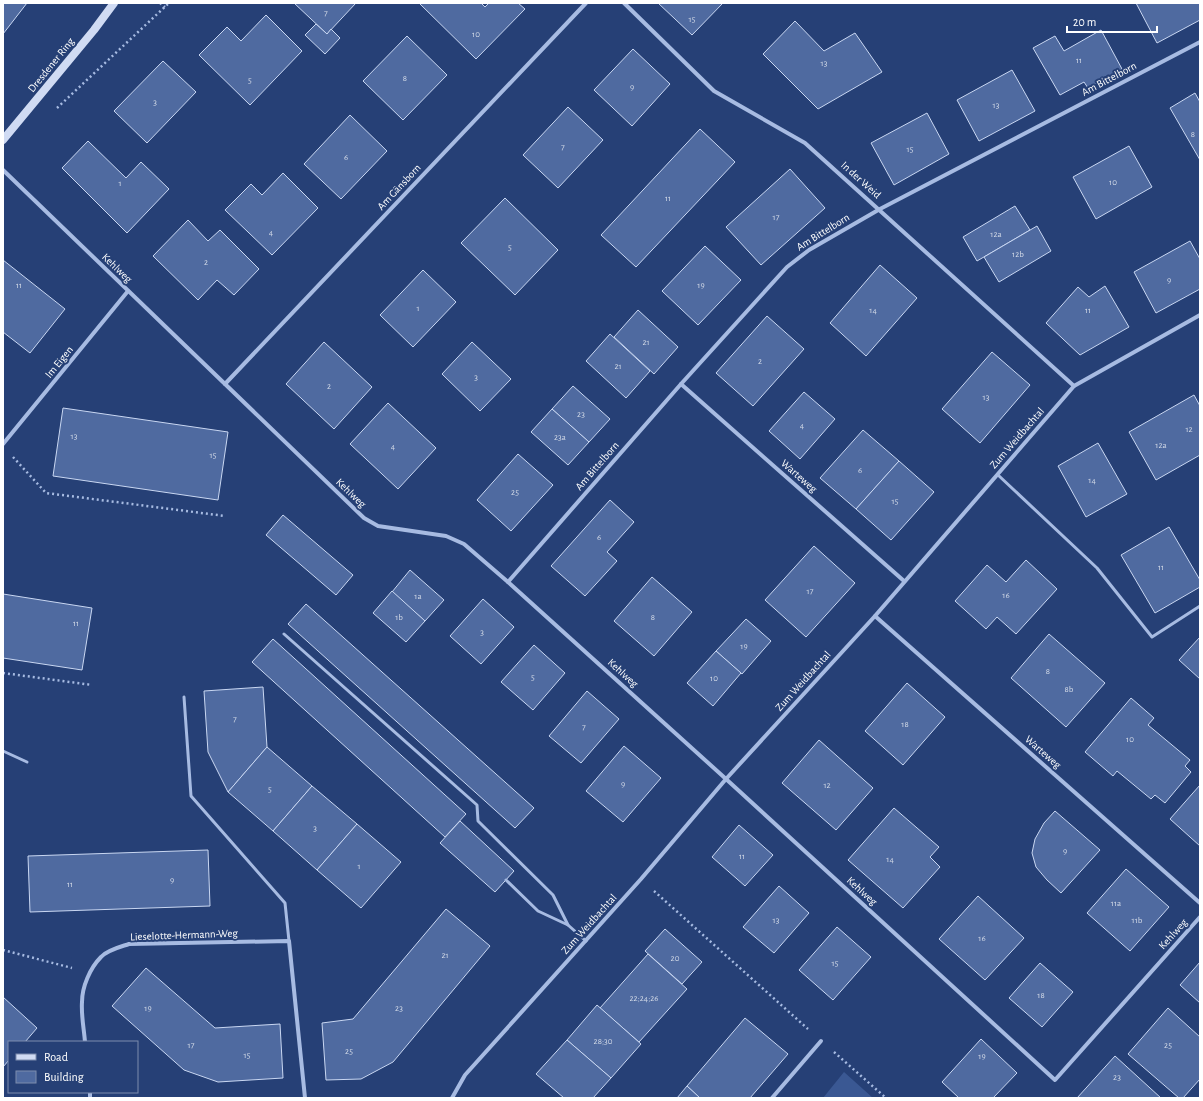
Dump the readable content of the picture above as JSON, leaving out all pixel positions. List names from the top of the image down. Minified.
{"streets":{"main road":["Dresdener Ring"],"street":["Am Bittelborn","In der Weid","Am Gänsborn","Kehlweg","Im Eigen","Zum Weidbachtal","Warteweg","Lieselotte-Hermann-Weg"]},"crossings":[["Am Bittelborn","In der Weid"],["Am Bittelborn","Kehlweg"],["Am Bittelborn","Warteweg"],["In der Weid","Zum Weidbachtal"],["Am Gänsborn","Kehlweg"],["Kehlweg","Im Eigen"],["Kehlweg","Zum Weidbachtal"],["Zum Weidbachtal","Warteweg"]],"house_numbers":["7","15","10","11","13","8","5","9","3","13","8","7","15","6","10","1","11","17","4","12a","5","12b","2","9","11","19","1","14","11","21","2","21","3","2","13","23","4","12","13","23a","12a","4","15","6","14","25","15","6","11","17","16","1a","1b","8","11","3","19","8","5","10","8b","7","18","7","10","9","12","5","3","9","11","14","1","9","11","11a","13","11b","16","21","20","15","18","22;24;26","19","23","28;30","17","25","25","15","19","23"],"legend":["Road","Building"],"scale_bar":"20 m"}
